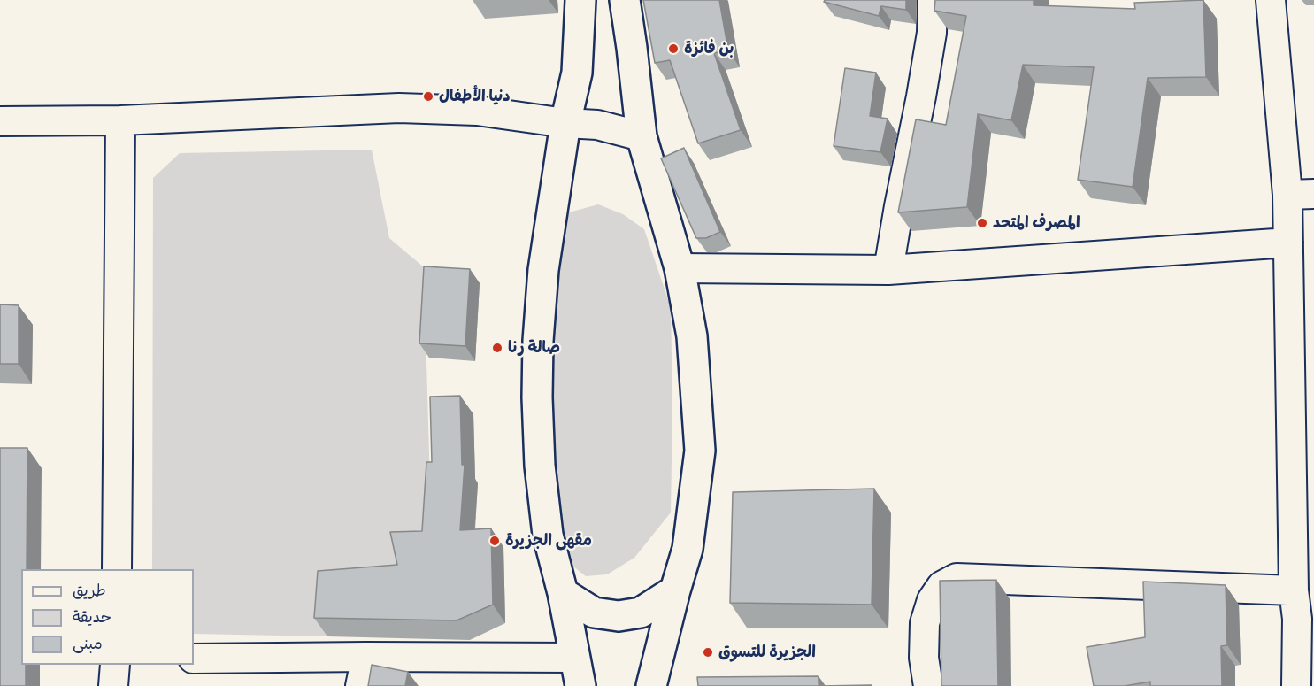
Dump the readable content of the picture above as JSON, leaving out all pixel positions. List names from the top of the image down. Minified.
{"places":["بن فائزة","دنيا الأطفال","المصرف المتحد","صالة رنا","مقهى الجزيرة","الجزيرة للتسوق"],"legend":["طريق","حديقة","مبنى"]}
